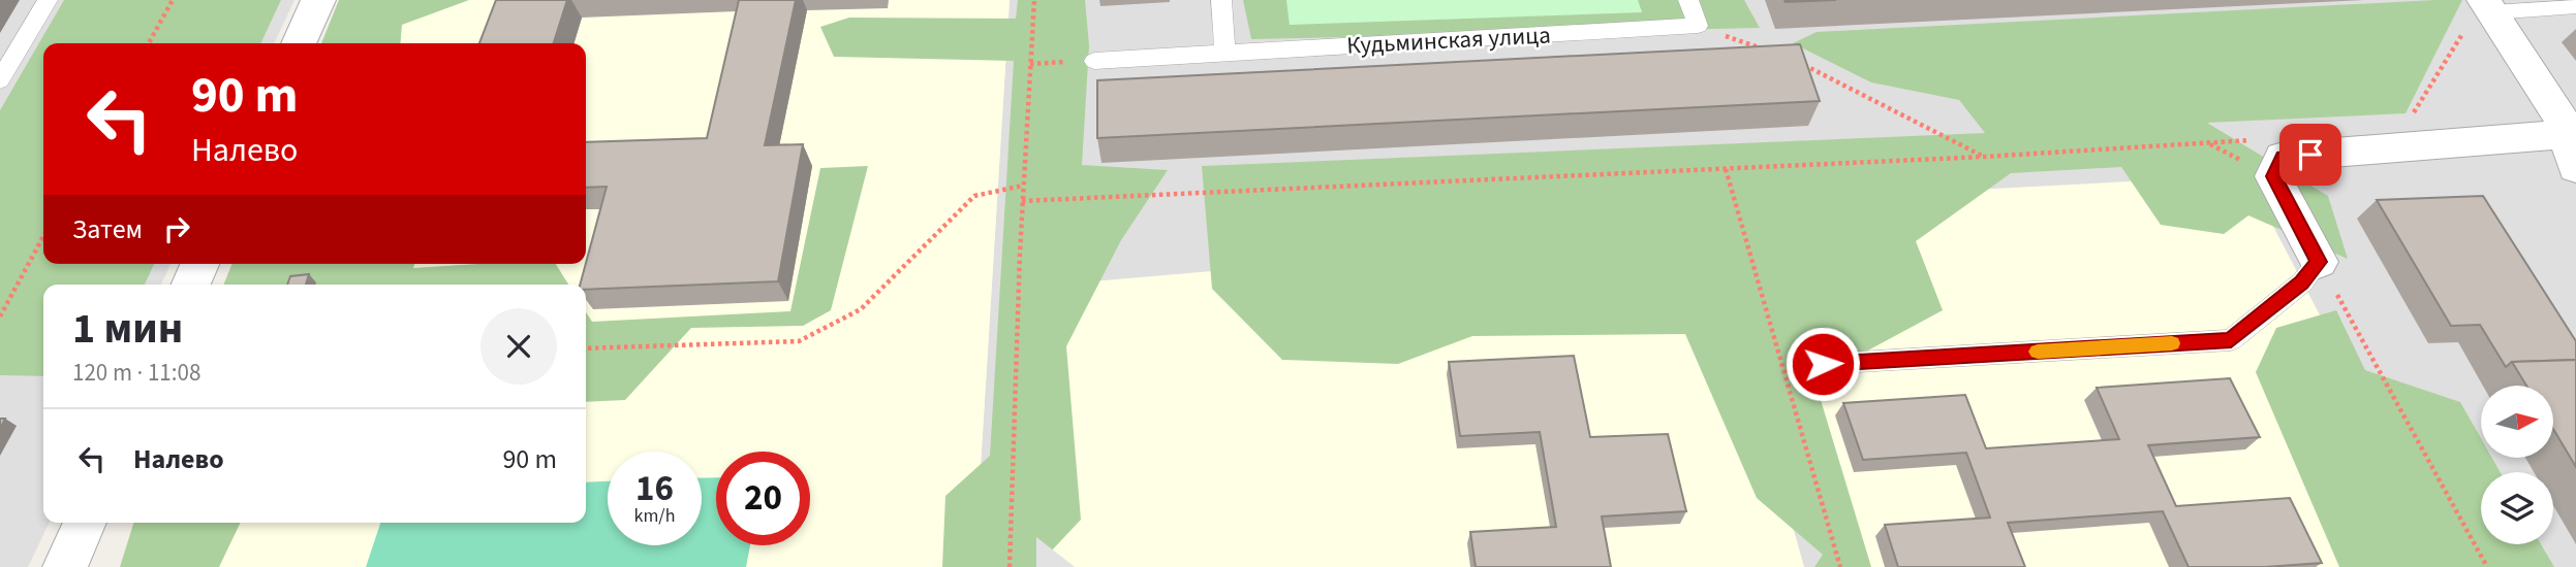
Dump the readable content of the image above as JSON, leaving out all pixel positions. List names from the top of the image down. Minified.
{"streets":{"lane":["Кудьминская улица"]},"north":"right","page":{"turn":["90 m","Налево"],"then":"Затем","heading":["1 мин","120 m · 11:08"],"list":[{"name":"Налево","value":"90 m"}],"speed":"16 km/h","limit":"20"}}
